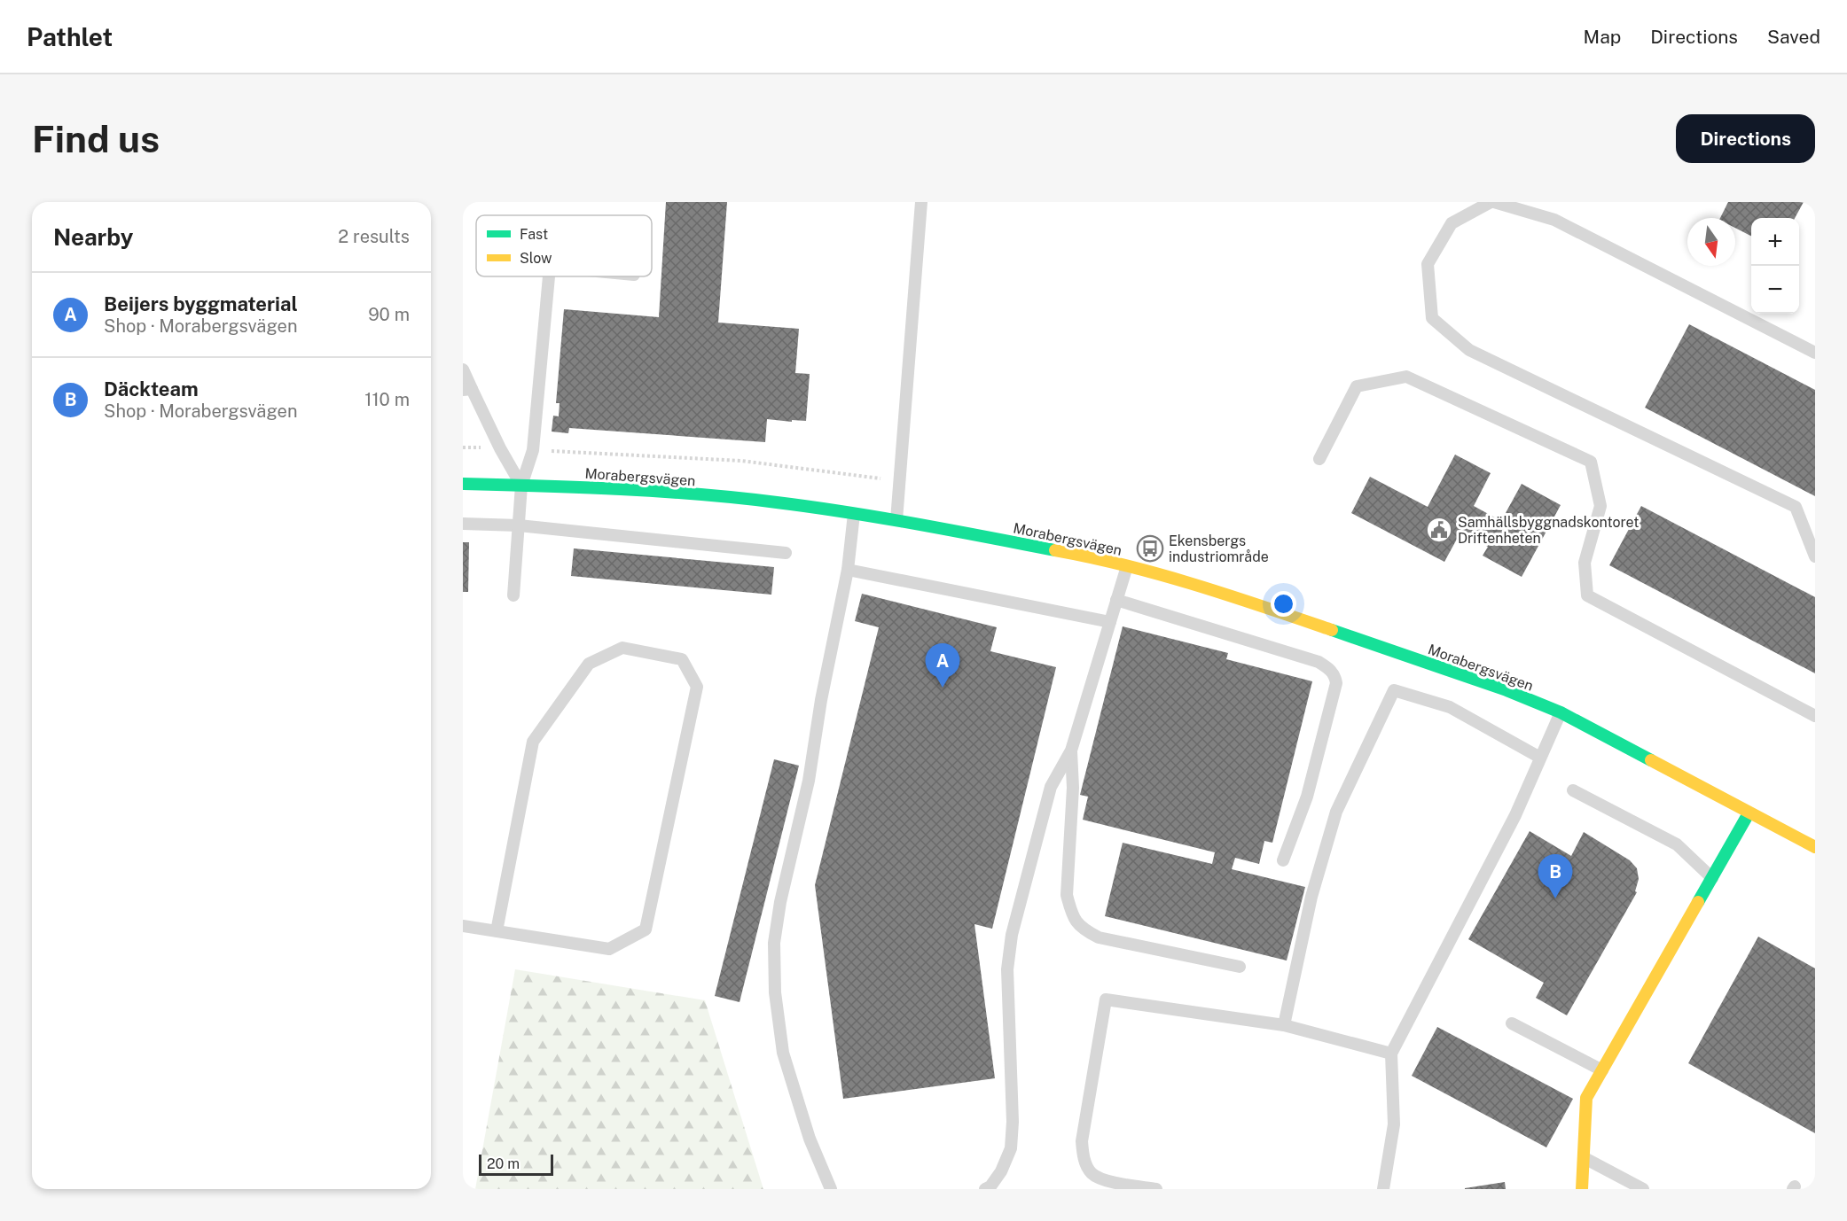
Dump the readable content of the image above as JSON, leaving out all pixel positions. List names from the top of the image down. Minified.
{"streets":{"street":["Morabergsvägen"]},"places":{"public building":["Samhällsbyggnadskontoret Driftenheten"],"bus stop":["Ekensbergs industriområde"]},"legend":["Fast","Slow"],"scale_bar":"20 m","north":"bottom","page":{"header":"Pathlet","nav":["Map","Directions","Saved"],"buttons":"Directions","title":"Find us","heading":["Nearby","2 results"],"map_buttons":["+","−"],"list":[{"mark":"A","name":"Beijers byggmaterial","note":"Shop · Morabergsvägen","value":"90 m"},{"mark":"B","name":"Däckteam","note":"Shop · Morabergsvägen","value":"110 m"}],"pins":["A","B"],"scale":"20 m"}}
